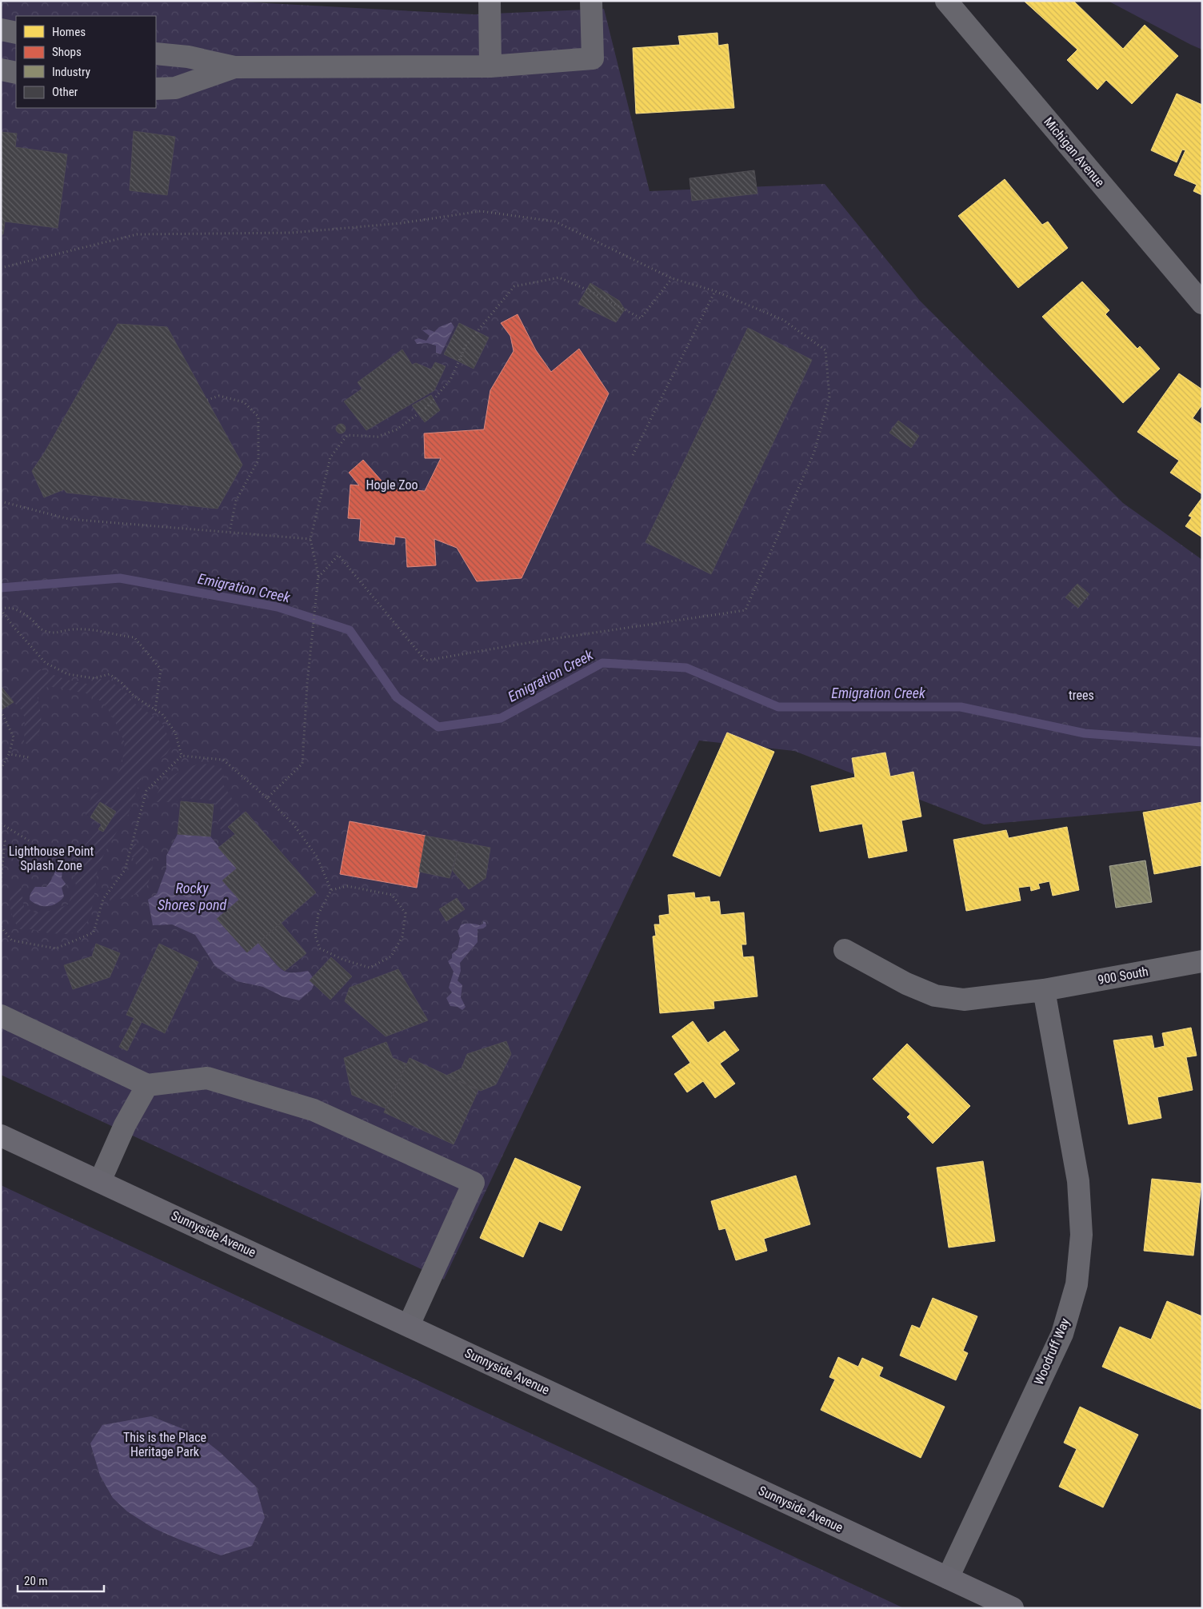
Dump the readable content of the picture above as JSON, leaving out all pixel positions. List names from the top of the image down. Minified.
{"streets":{"main road":["Sunnyside Avenue"],"street":["Michigan Avenue","900 South","Woodruff Way"]},"crossings":[["900 South","Woodruff Way"],["Sunnyside Avenue","Woodruff Way"]],"water":["Emigration Creek","Rocky Shores pond"],"parks":["Hogle Zoo","trees","Lighthouse Point Splash Zone","This is the Place Heritage Park"],"legend":["Homes","Shops","Industry","Other"],"scale_bar":"20 m"}
